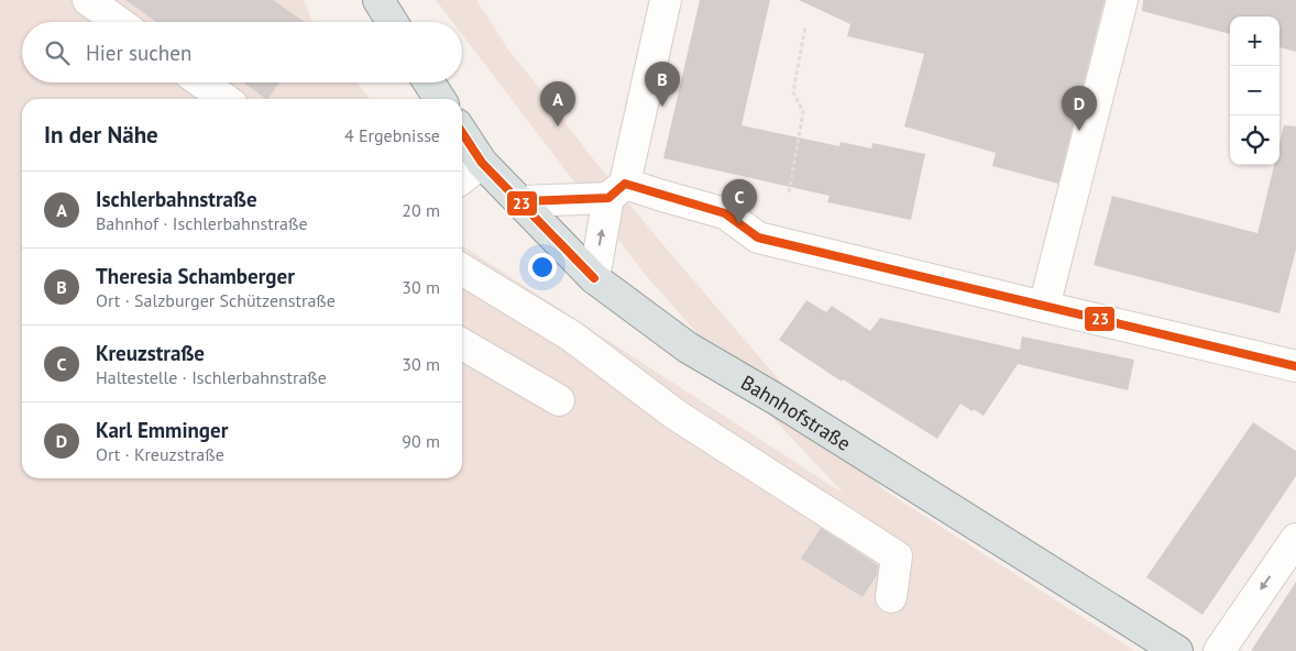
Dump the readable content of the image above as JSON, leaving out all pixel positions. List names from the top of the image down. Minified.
{"streets":{"main road":["Bahnhofstraße"]},"lines":["transit line 23"],"page":{"map_buttons":["+","−"],"search":"Hier suchen","pins":["B","A","D","C"],"heading":["In der Nähe","4 Ergebnisse"],"list":[{"mark":"A","name":"Ischlerbahnstraße","note":"Bahnhof · Ischlerbahnstraße","value":"20 m"},{"mark":"B","name":"Theresia Schamberger","note":"Ort · Salzburger Schützenstraße","value":"30 m"},{"mark":"C","name":"Kreuzstraße","note":"Haltestelle · Ischlerbahnstraße","value":"30 m"},{"mark":"D","name":"Karl Emminger","note":"Ort · Kreuzstraße","value":"90 m"}]}}
